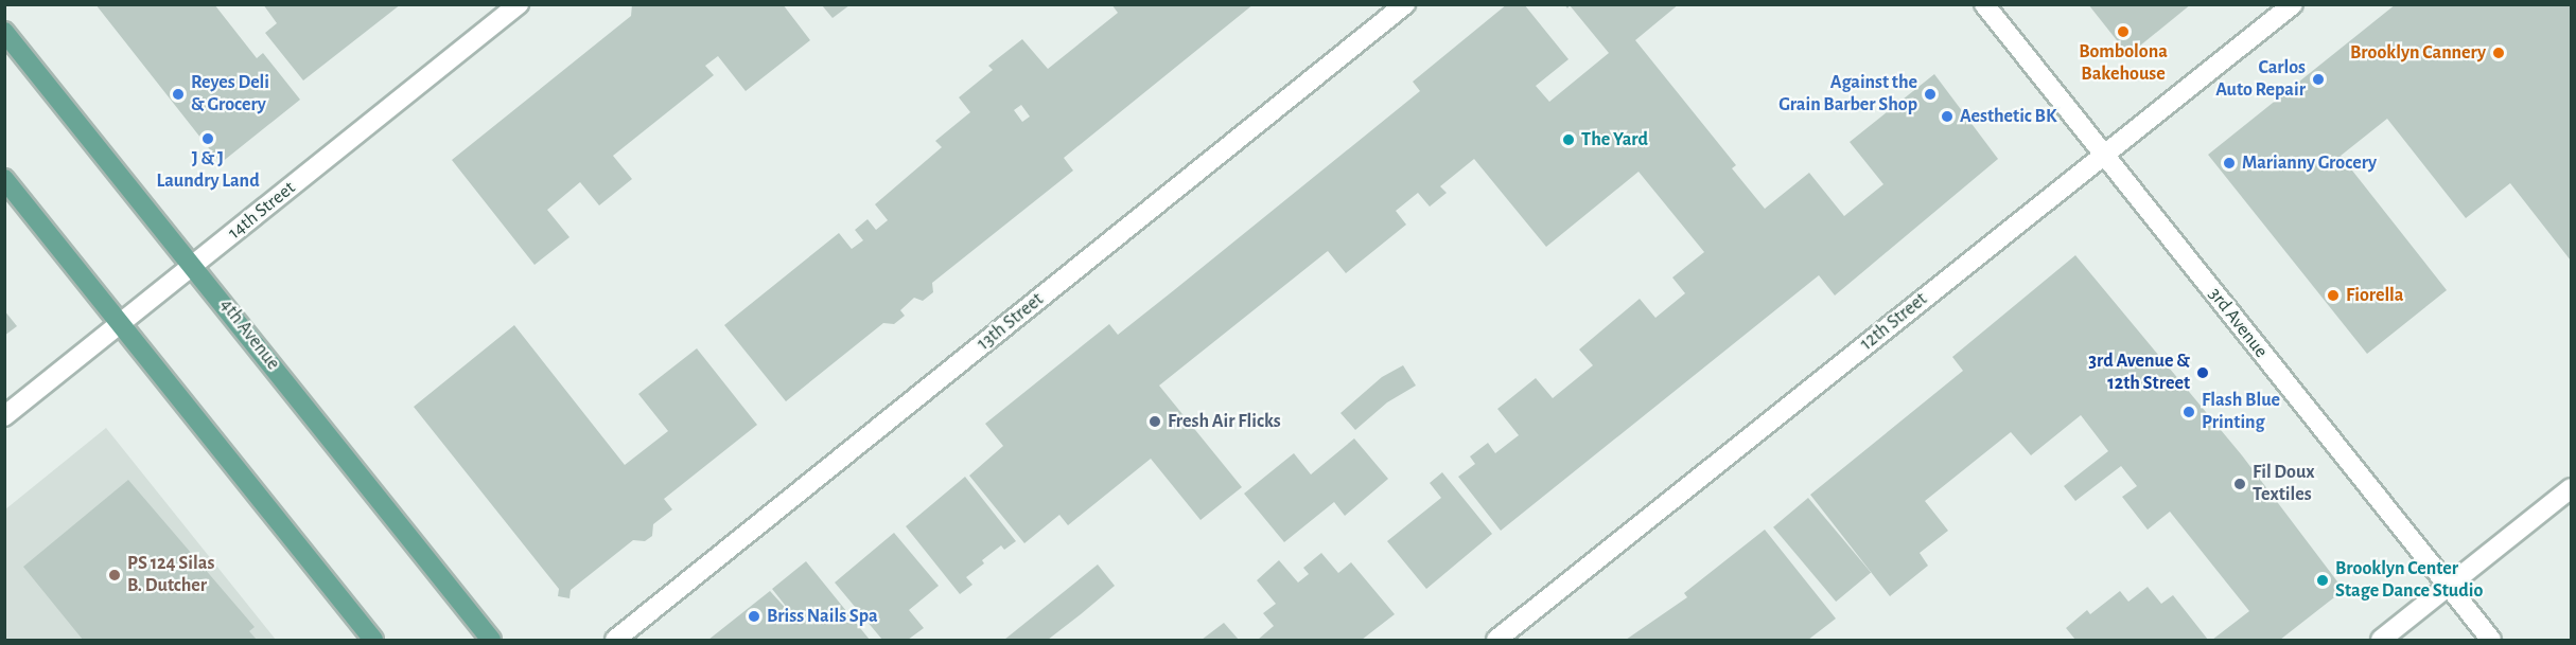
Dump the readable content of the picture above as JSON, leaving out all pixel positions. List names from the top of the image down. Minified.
{"streets":{"main road":["4th Avenue"],"street":["14th Street","13th Street","12th Street","3rd Avenue"]},"crossings":[["14th Street","4th Avenue"],["12th Street","3rd Avenue"]],"places":["Bombolona Bakehouse","Brooklyn Cannery","Carlos Auto Repair","Reyes Deli & Grocery","Against the Grain Barber Shop","Aesthetic BK","J & J Laundry Land","The Yard","Marianny Grocery","Fiorella","3rd Avenue & 12th Street","Flash Blue Printing","Fresh Air Flicks","Fil Doux Textiles","PS 124 Silas B. Dutcher","Brooklyn Center Stage Dance Studio","Briss Nails Spa"]}
